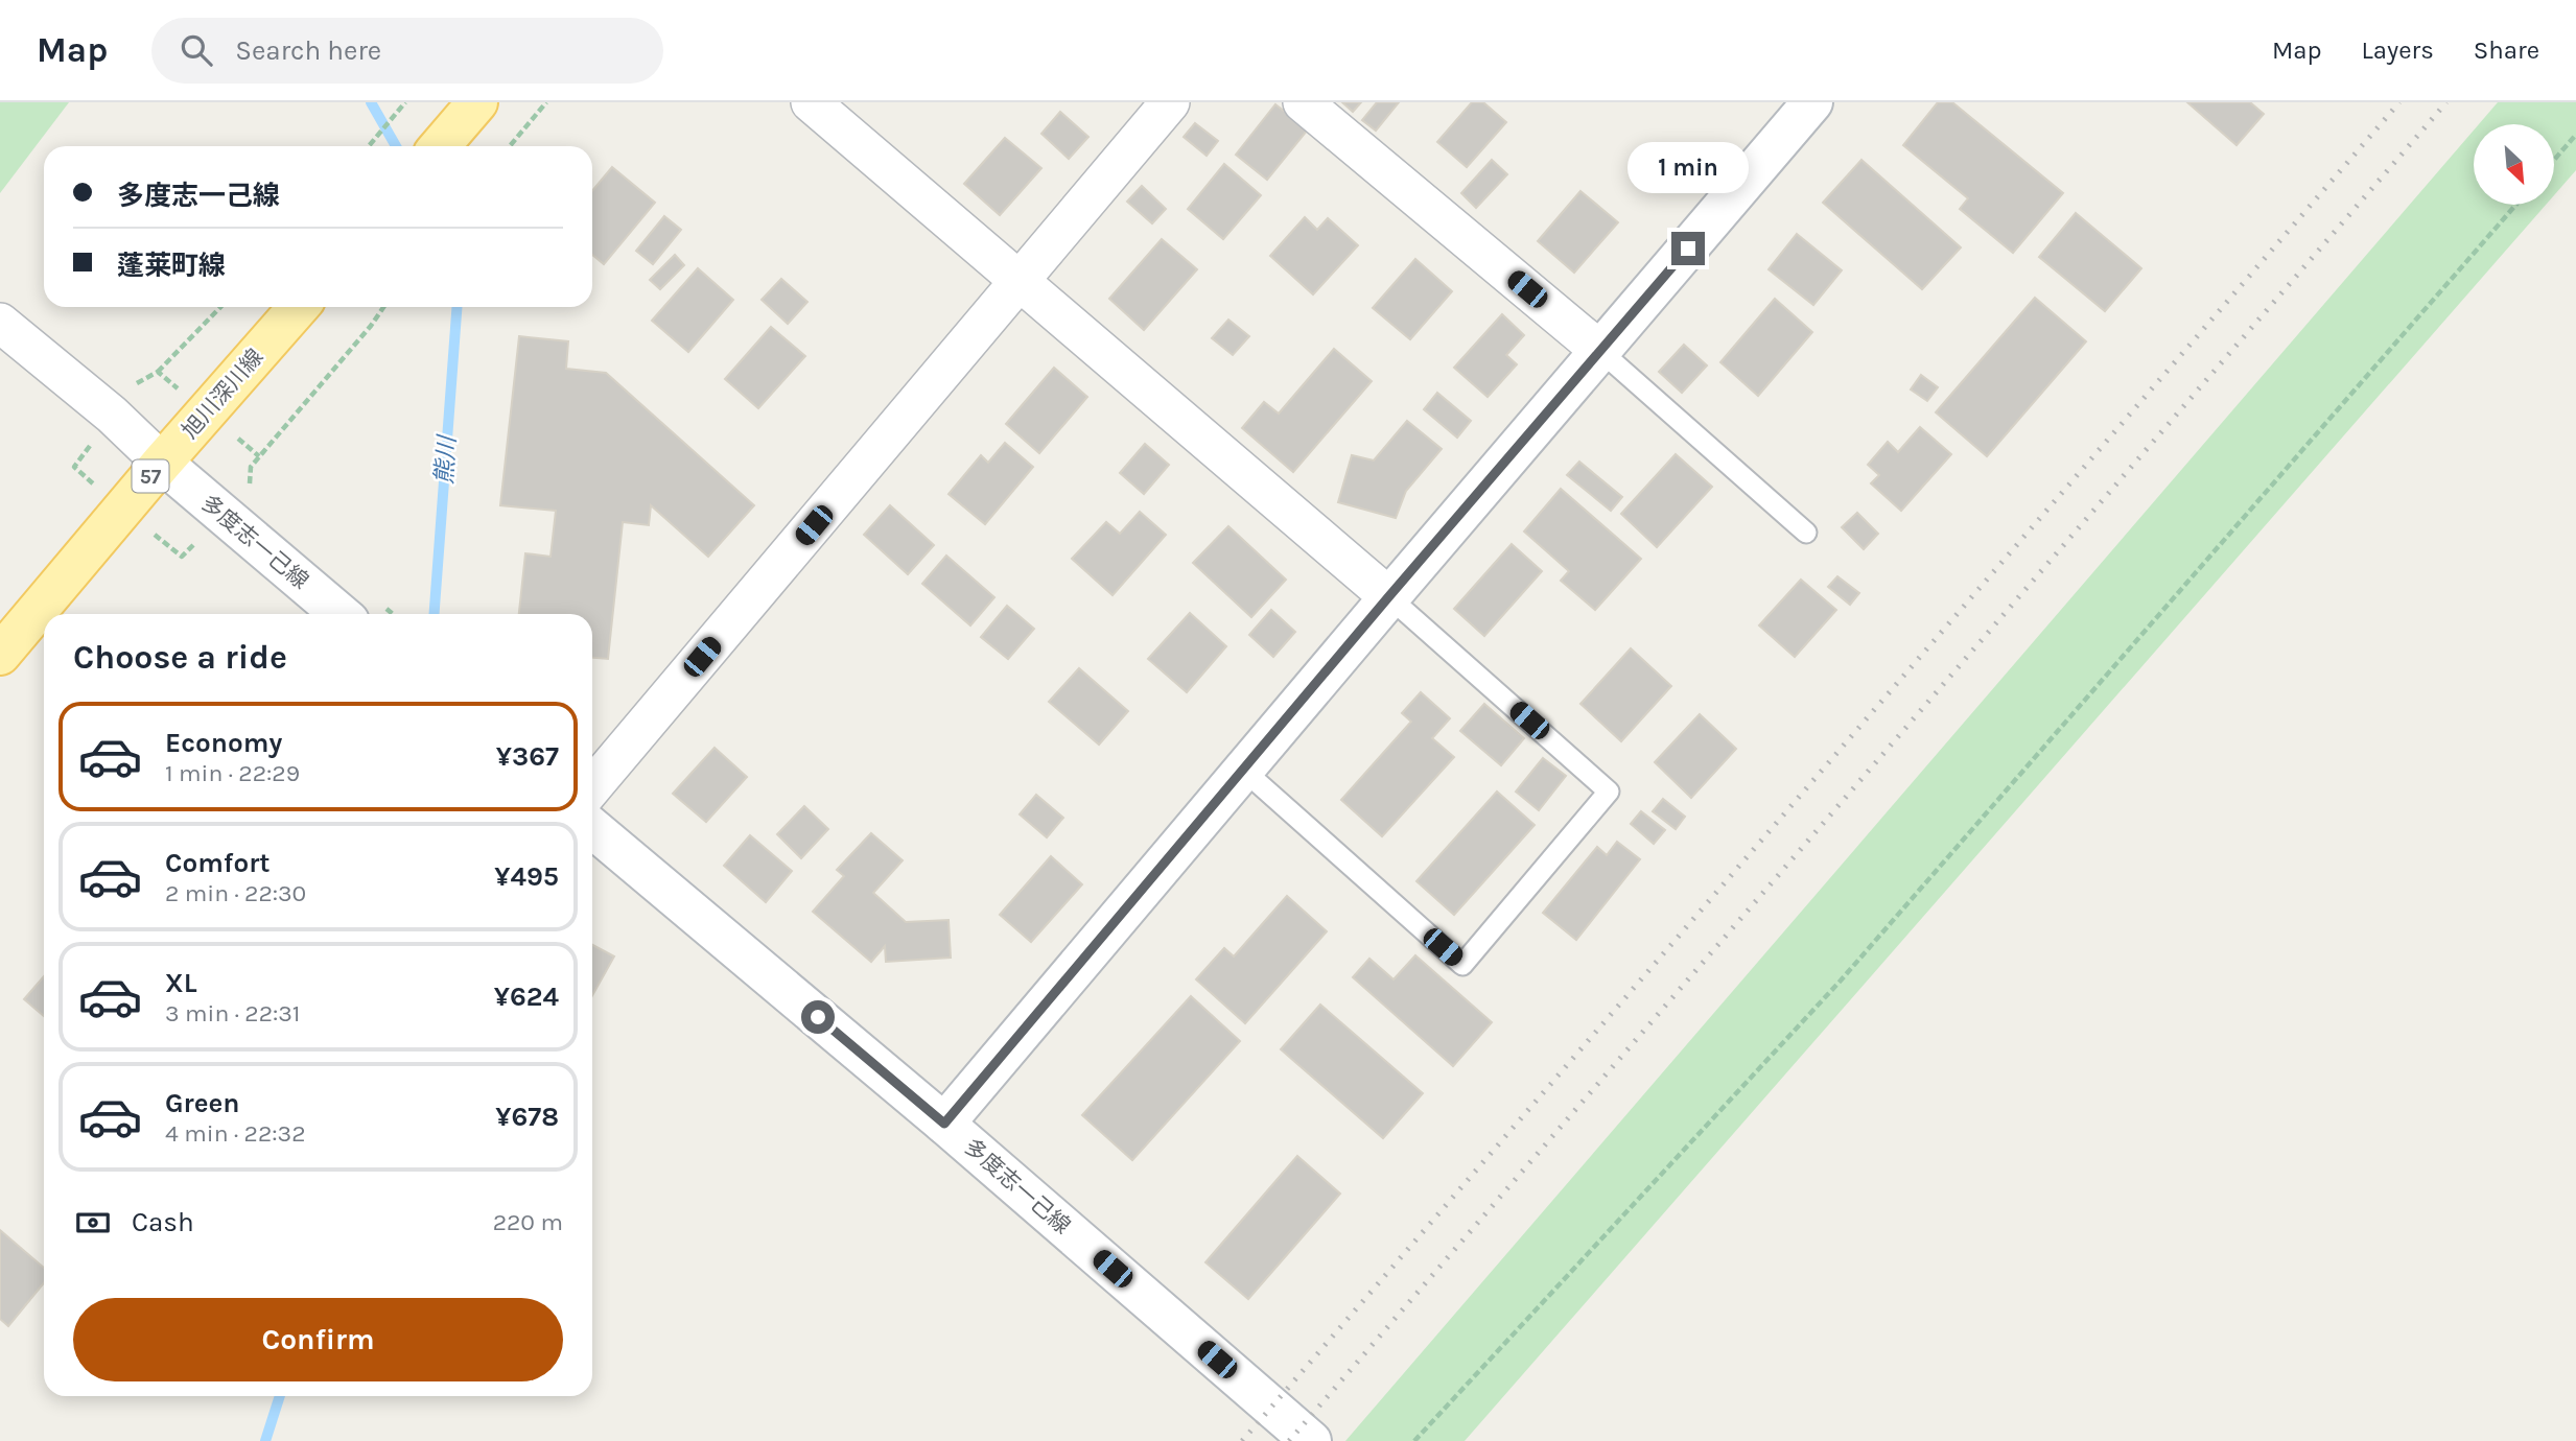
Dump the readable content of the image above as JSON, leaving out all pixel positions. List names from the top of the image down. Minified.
{"streets":{"main road":["旭川深川線","57"],"street":["多度志一己線"]},"crossings":[["旭川深川線","多度志一己線"]],"water":["熊川"],"north":"bottom right","page":{"header":"Map","search":"Search here","nav":["Map","Layers","Share"],"bubble":"1 min","banner":["多度志一己線","蓬莱町線"],"heading":"Choose a ride","list":[{"name":"Economy","note":"1 min · 22:29","value":"¥367"},{"name":"Comfort","note":"2 min · 22:30","value":"¥495"},{"name":"XL","note":"3 min · 22:31","value":"¥624"},{"name":"Green","note":"4 min · 22:32","value":"¥678"}],"pay":["Cash","220 m"],"buttons":"Confirm"}}
